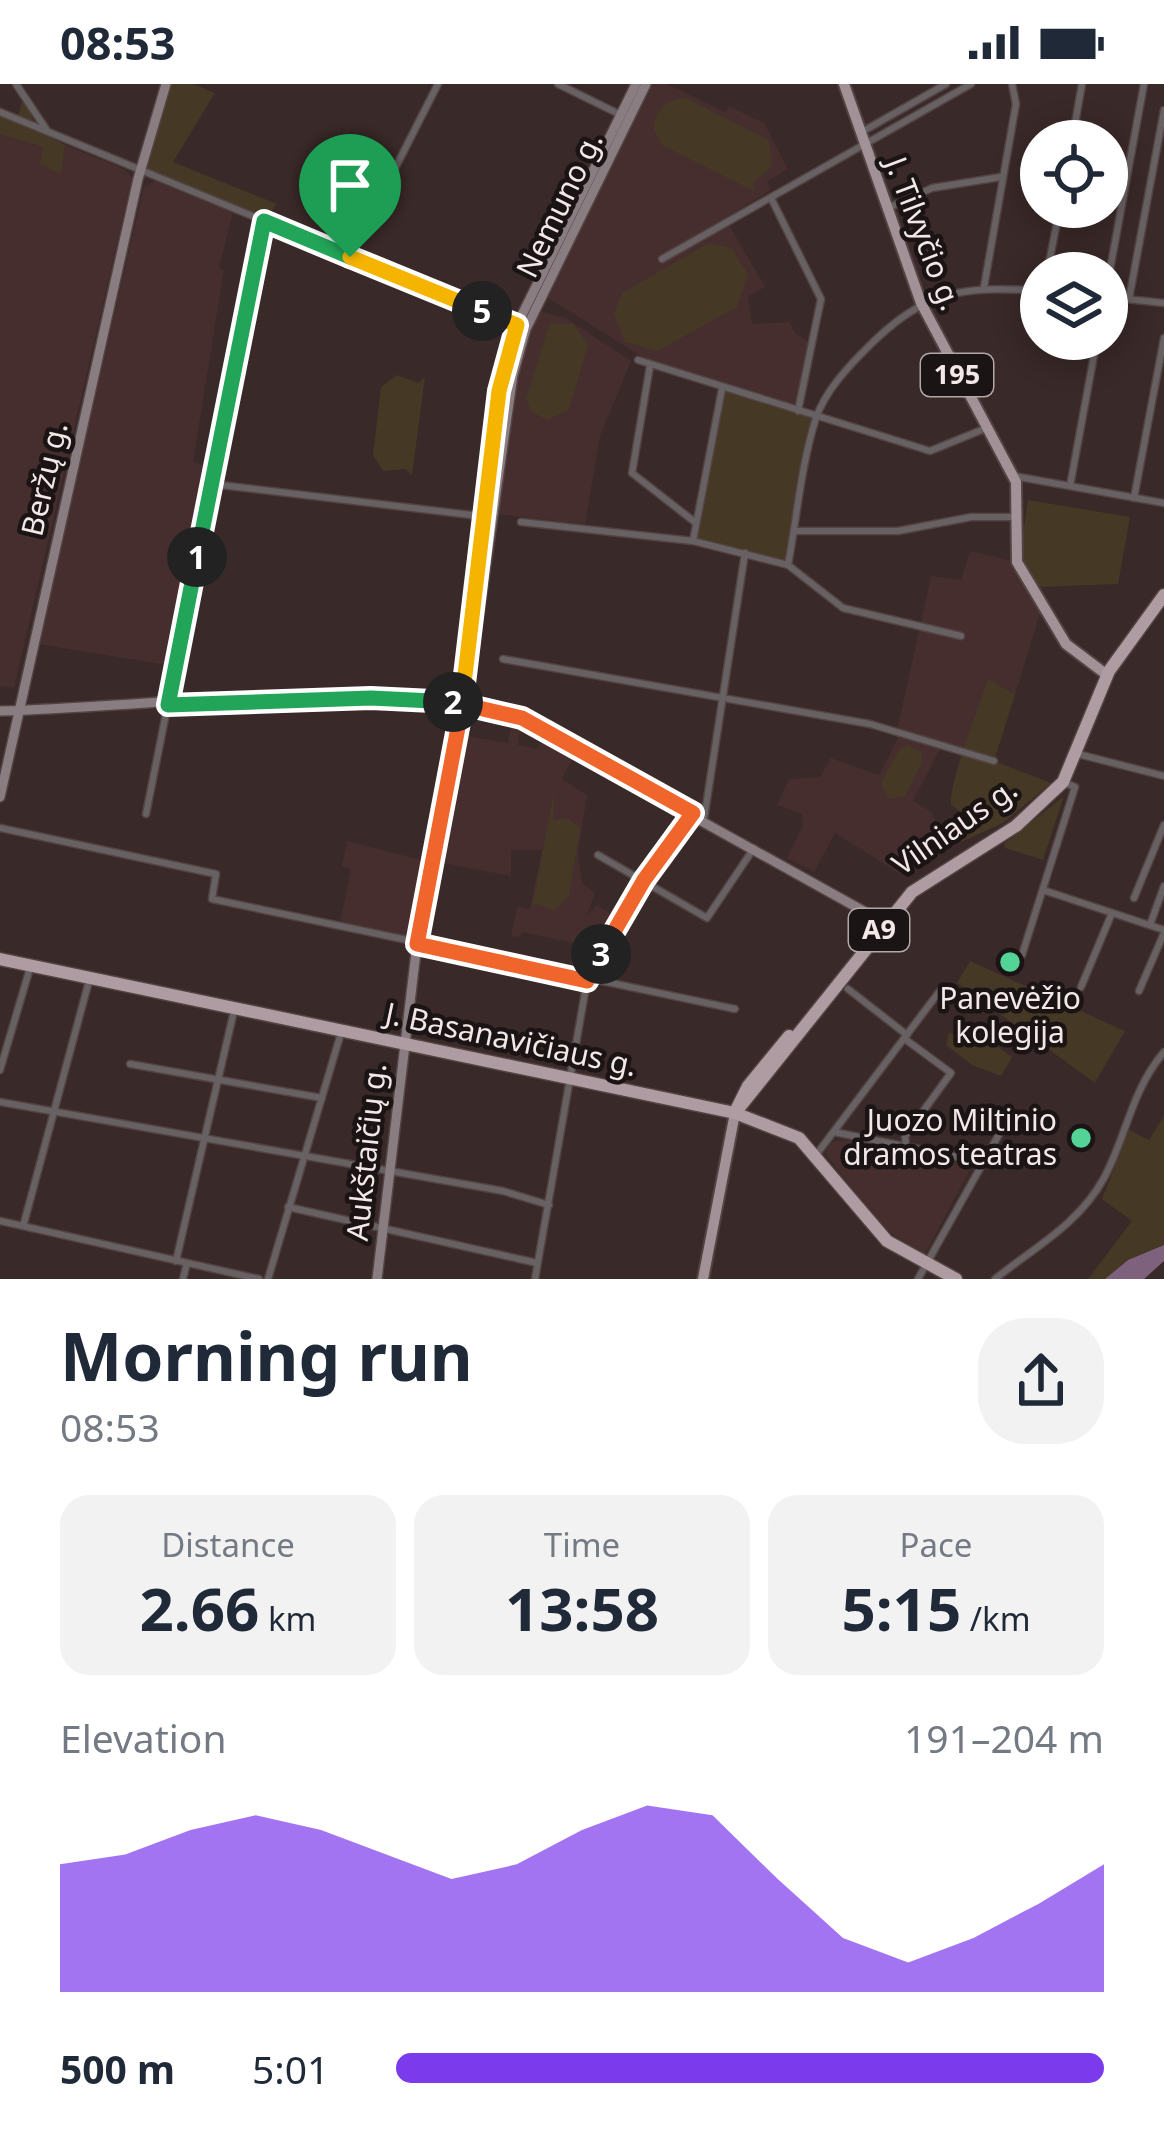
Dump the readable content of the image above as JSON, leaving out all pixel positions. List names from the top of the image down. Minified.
{"streets":{"highway":["Vilniaus g.","A9","J. Basanavičiaus g."],"main road":["Nemuno g.","J. Tilvyčio g.","195","Beržų g.","Aukštaičių g."]},"crossings":[["Nemuno g.","Aukštaičių g."],["J. Tilvyčio g.","A9"],["Vilniaus g.","A9"],["Vilniaus g.","J. Basanavičiaus g."],["J. Basanavičiaus g.","Aukštaičių g."]],"places":["Panevėžio kolegija","Juozo Miltinio dramos teatras"],"page":{"status":"08:53","pins":["5","1","2","3"],"heading":["Morning run","08:53"],"stats":[["Distance","2.66 km"],["Time","13:58"],["Pace","5:15 /km"]],"chart":["Elevation","191–204 m"],"list":[{"name":"500 m","note":"5:01"}]}}
